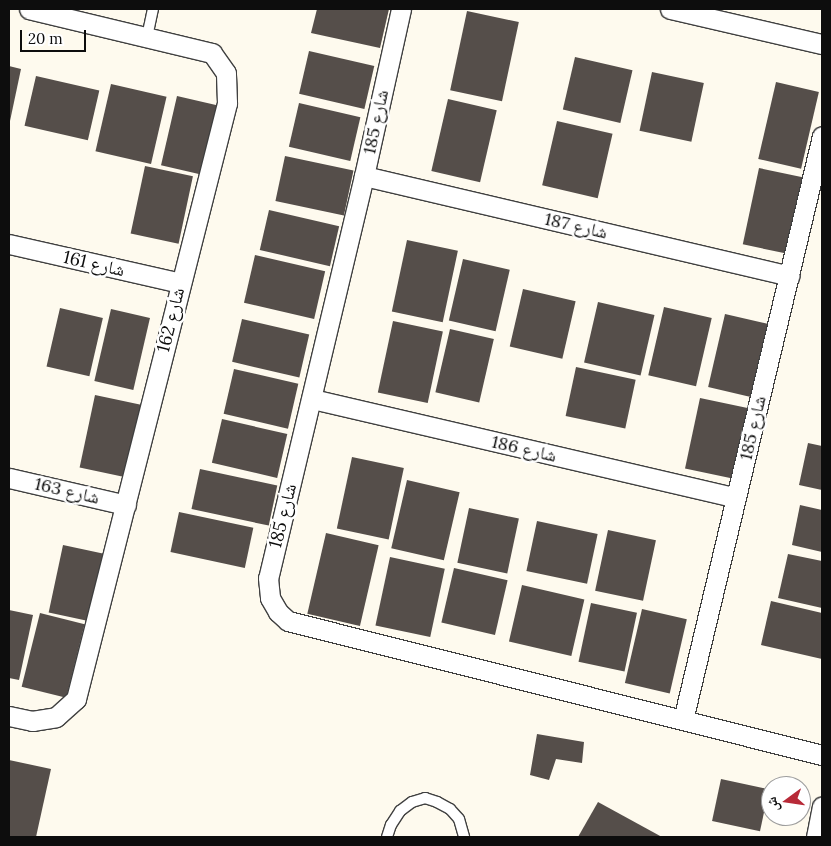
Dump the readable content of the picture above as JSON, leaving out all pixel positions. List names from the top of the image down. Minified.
{"streets":{"street":["شارع 185","شارع 187","شارع 161","شارع 162","شارع 186","شارع 163"]},"crossings":[["شارع 185","شارع 187"],["شارع 185","شارع 186"],["شارع 161","شارع 162"],["شارع 162","شارع 163"]],"scale_bar":"20 m","north":"left"}
